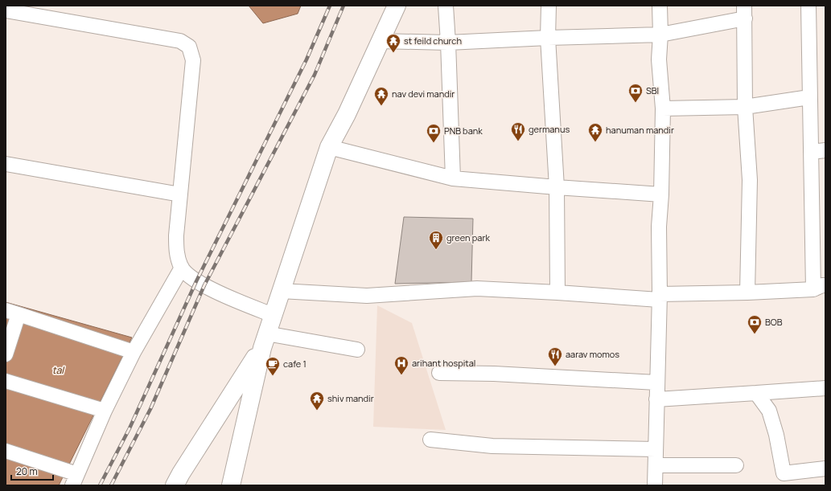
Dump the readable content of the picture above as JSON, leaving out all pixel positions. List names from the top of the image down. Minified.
{"water":["tal"],"places":{"temple":["st feild church","nav devi mandir","hanuman mandir","shiv mandir"],"bank":["SBI","PNB bank","BOB"],"restaurant":["germanus","aarav momos"],"building":["green park"],"hospital":["arihant hospital"],"cafe":["cafe 1"]},"scale_bar":"20 m"}
